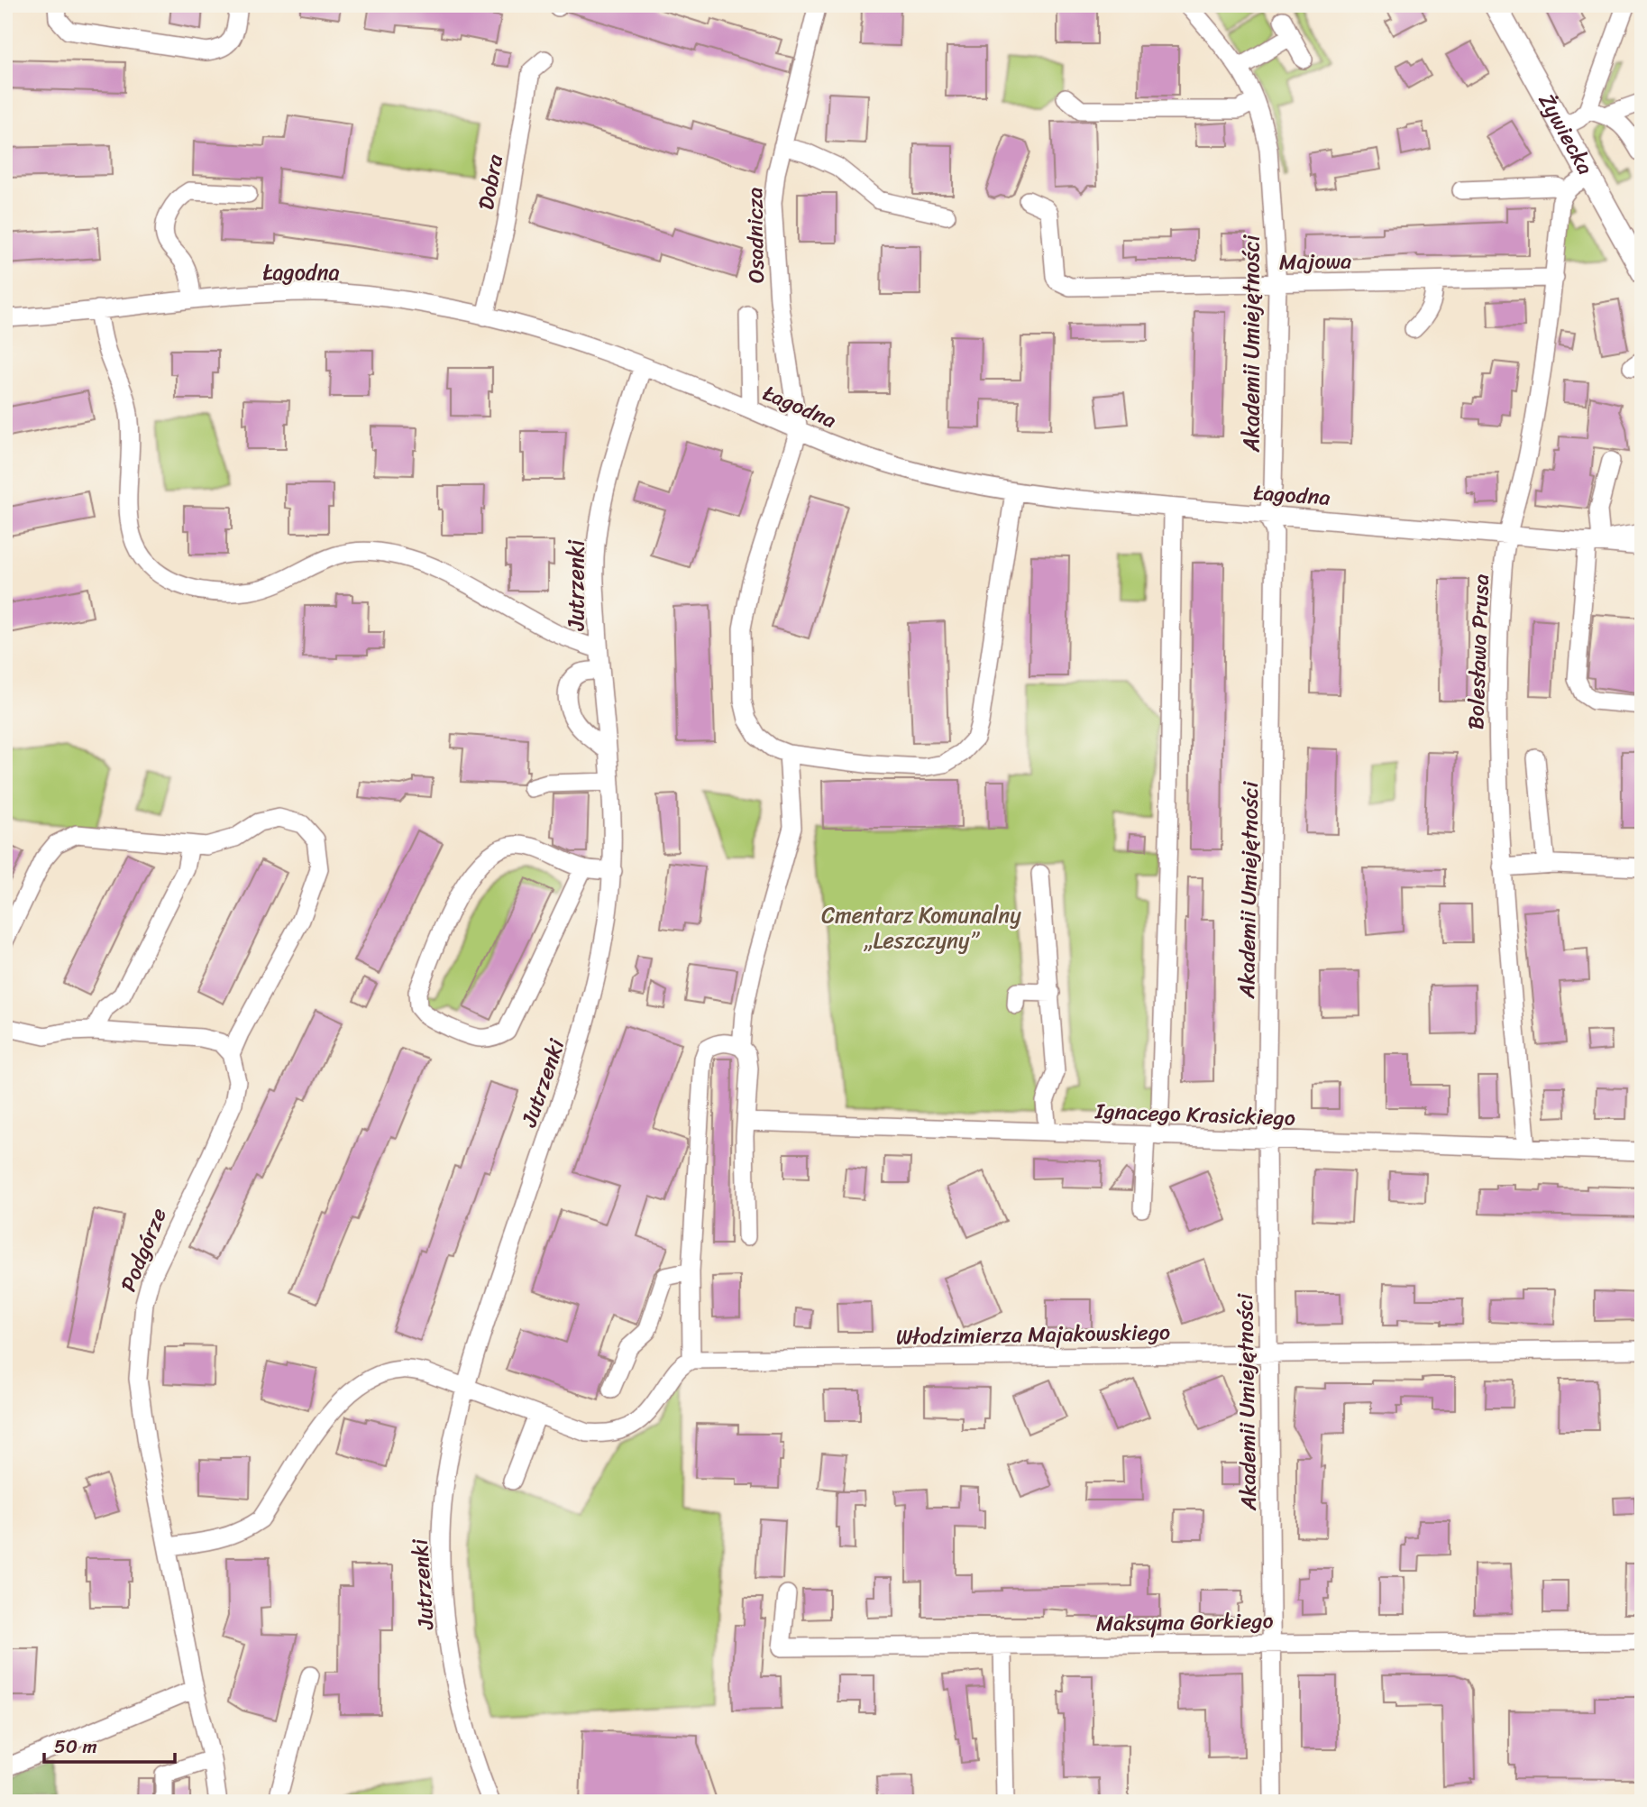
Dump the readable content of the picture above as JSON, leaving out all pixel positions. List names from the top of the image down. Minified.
{"streets":{"main road":["Żywiecka"],"street":["Dobra","Osadnicza","Majowa","Łagodna","Akademii Umiejętności","Jutrzenki","Bolesława Prusa","Ignacego Krasickiego","Podgórze","Włodzimierza Majakowskiego","Maksyma Gorkiego"]},"crossings":[["Dobra","Łagodna"],["Osadnicza","Łagodna"],["Majowa","Akademii Umiejętności"],["Majowa","Bolesława Prusa"],["Łagodna","Akademii Umiejętności"],["Łagodna","Jutrzenki"],["Łagodna","Bolesława Prusa"],["Akademii Umiejętności","Ignacego Krasickiego"],["Akademii Umiejętności","Włodzimierza Majakowskiego"],["Akademii Umiejętności","Maksyma Gorkiego"],["Bolesława Prusa","Ignacego Krasickiego"]],"parks":["Cmentarz Komunalny „Leszczyny”"],"scale_bar":"50 m"}
